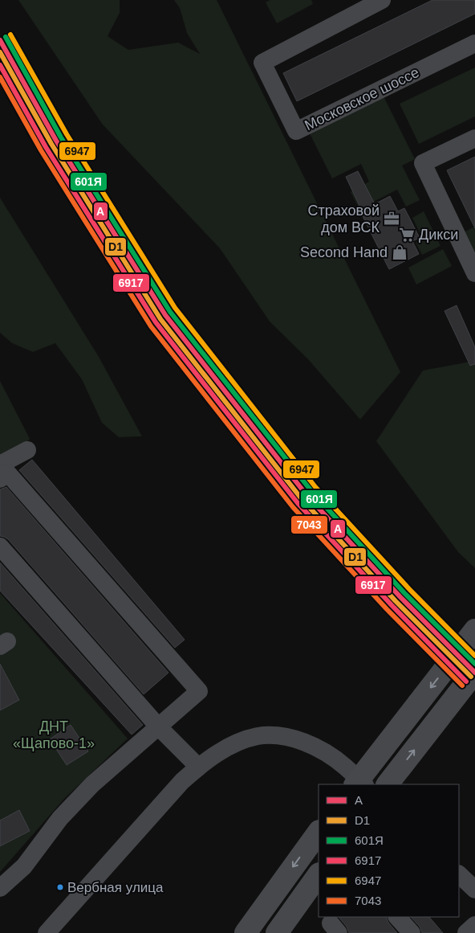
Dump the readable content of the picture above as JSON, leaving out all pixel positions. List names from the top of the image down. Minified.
{"streets":{"street":["Московское шоссе"]},"parks":["ДНТ «Щапово-1»"],"places":{"office":["Страховой дом ВСК"],"supermarket":["Дикси"],"shop":["Second Hand"],"other":["Вербная улица"]},"lines":["transit line 6947","transit line 601Я","transit line A","transit line D1","transit line 6917","transit line 7043"],"legend":["A","D1","601Я","6917","6947","7043"]}
